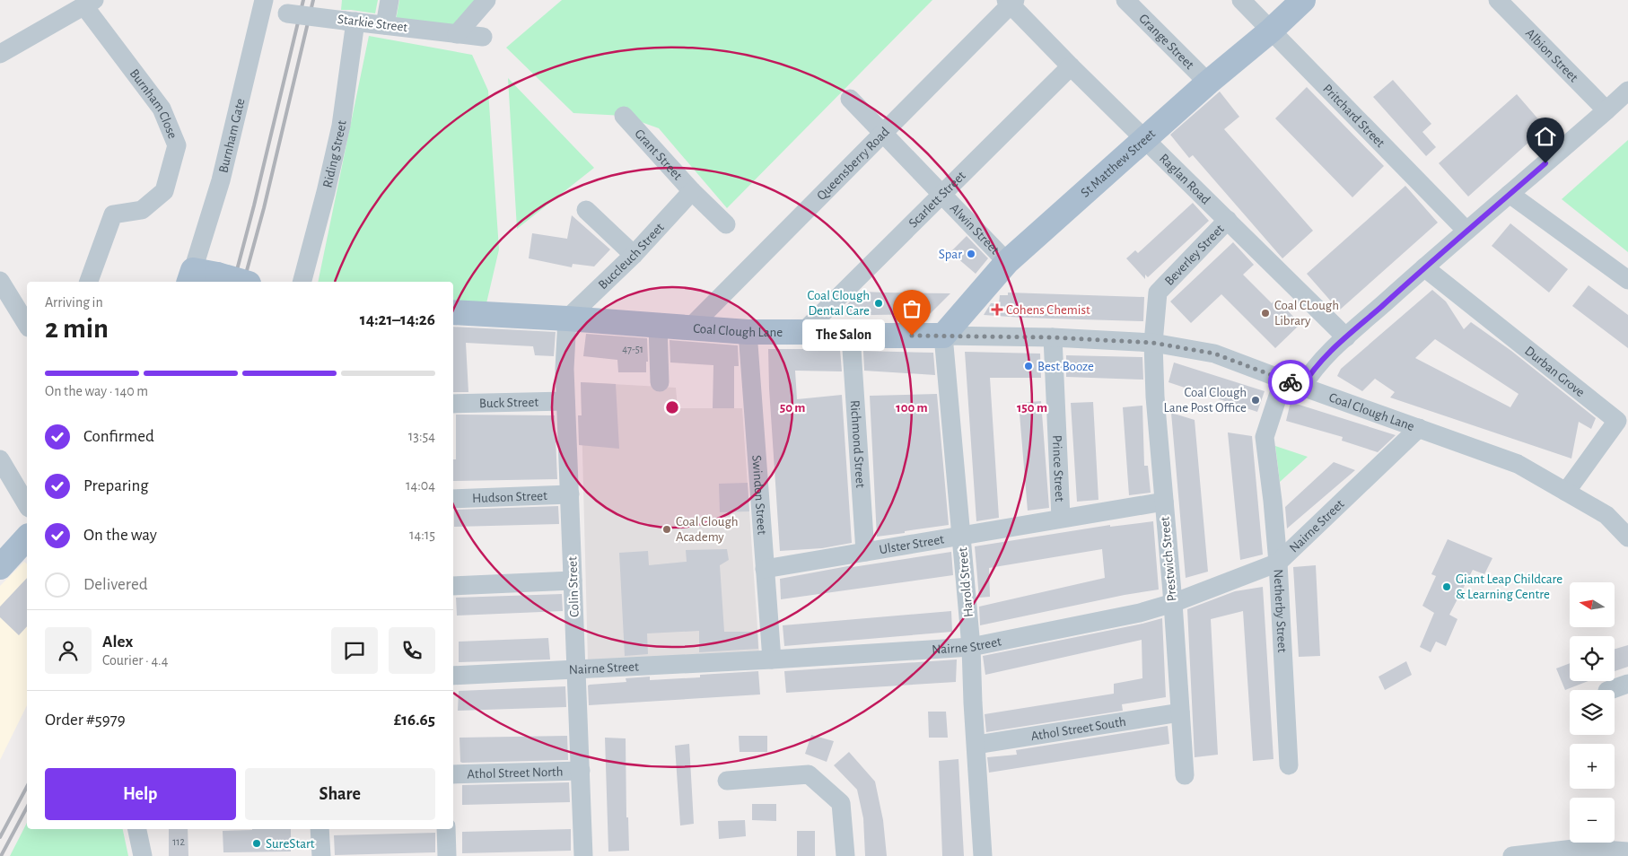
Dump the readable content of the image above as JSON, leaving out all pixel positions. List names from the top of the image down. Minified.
{"streets":{"main road":["St Matthew Street","Coal Clough Lane"],"street":["Starkie Street","Grange Street","Albion Street","Burnham Close","Pritchard Street","Burnham Gate","Riding Street","Grant Street","Queensberry Road","Raglan Road","Scarlett Street","Alwin Street","Beverley Street","Buccleuch Street","Durban Grove","Buck Street","Richmond Street","Prince Street","Swindon Street","Hudson Street","Nairne Street","Ulster Street","Prestwich Street","Harold Street","Colin Street","Netherby Street","Athol Street South","Athol Street North"]},"crossings":[["Starkie Street","Burnham Gate"],["Starkie Street","Riding Street"],["Grange Street","St Matthew Street"],["Pritchard Street","St Matthew Street"],["Grant Street","Buccleuch Street"],["St Matthew Street","Raglan Road"],["St Matthew Street","Alwin Street"],["St Matthew Street","Coal Clough Lane"],["St Matthew Street","Harold Street"],["Queensberry Road","Raglan Road"],["Queensberry Road","Alwin Street"],["Queensberry Road","Coal Clough Lane"],["Raglan Road","Scarlett Street"],["Raglan Road","Beverley Street"],["Scarlett Street","Alwin Street"],["Scarlett Street","Coal Clough Lane"],["Beverley Street","Coal Clough Lane"],["Beverley Street","Prestwich Street"],["Buccleuch Street","Coal Clough Lane"],["Buccleuch Street","Colin Street"],["Coal Clough Lane","Durban Grove"],["Coal Clough Lane","Richmond Street"],["Coal Clough Lane","Prince Street"],["Coal Clough Lane","Swindon Street"],["Coal Clough Lane","Nairne Street"],["Coal Clough Lane","Prestwich Street"],["Coal Clough Lane","Harold Street"],["Coal Clough Lane","Colin Street"],["Coal Clough Lane","Netherby Street"],["Buck Street","Colin Street"],["Richmond Street","Ulster Street"],["Prince Street","Ulster Street"],["Swindon Street","Nairne Street"],["Swindon Street","Ulster Street"],["Hudson Street","Colin Street"],["Nairne Street","Prestwich Street"],["Nairne Street","Harold Street"],["Nairne Street","Colin Street"],["Nairne Street","Netherby Street"],["Ulster Street","Prestwich Street"],["Ulster Street","Harold Street"],["Prestwich Street","Athol Street South"],["Harold Street","Athol Street South"],["Colin Street","Athol Street North"]],"places":{"other":["Spar","Coal Clough Dental Care","Coal CLough Library","The Salon","Best Booze","Coal Clough Lane Post Office","Coal Clough Academy","Giant Leap Childcare & Learning Centre","SureStart"],"health":["Cohens Chemist"]},"house_numbers":["47-51","112"],"north":"left","page":{"heading":["2 min","Arriving in","14:21–14:26"],"panel":["Alex","Courier · 4.4","Order #5979","£16.65"],"bubble":"The Salon","bar":"On the way · 140 m","list":[["Confirmed","13:54"],["Preparing","14:04"],["On the way","14:15"],"Delivered"],"map_buttons":["+","−"],"buttons":["Help","Share"]},"rings":["50 m","100 m","150 m"]}
